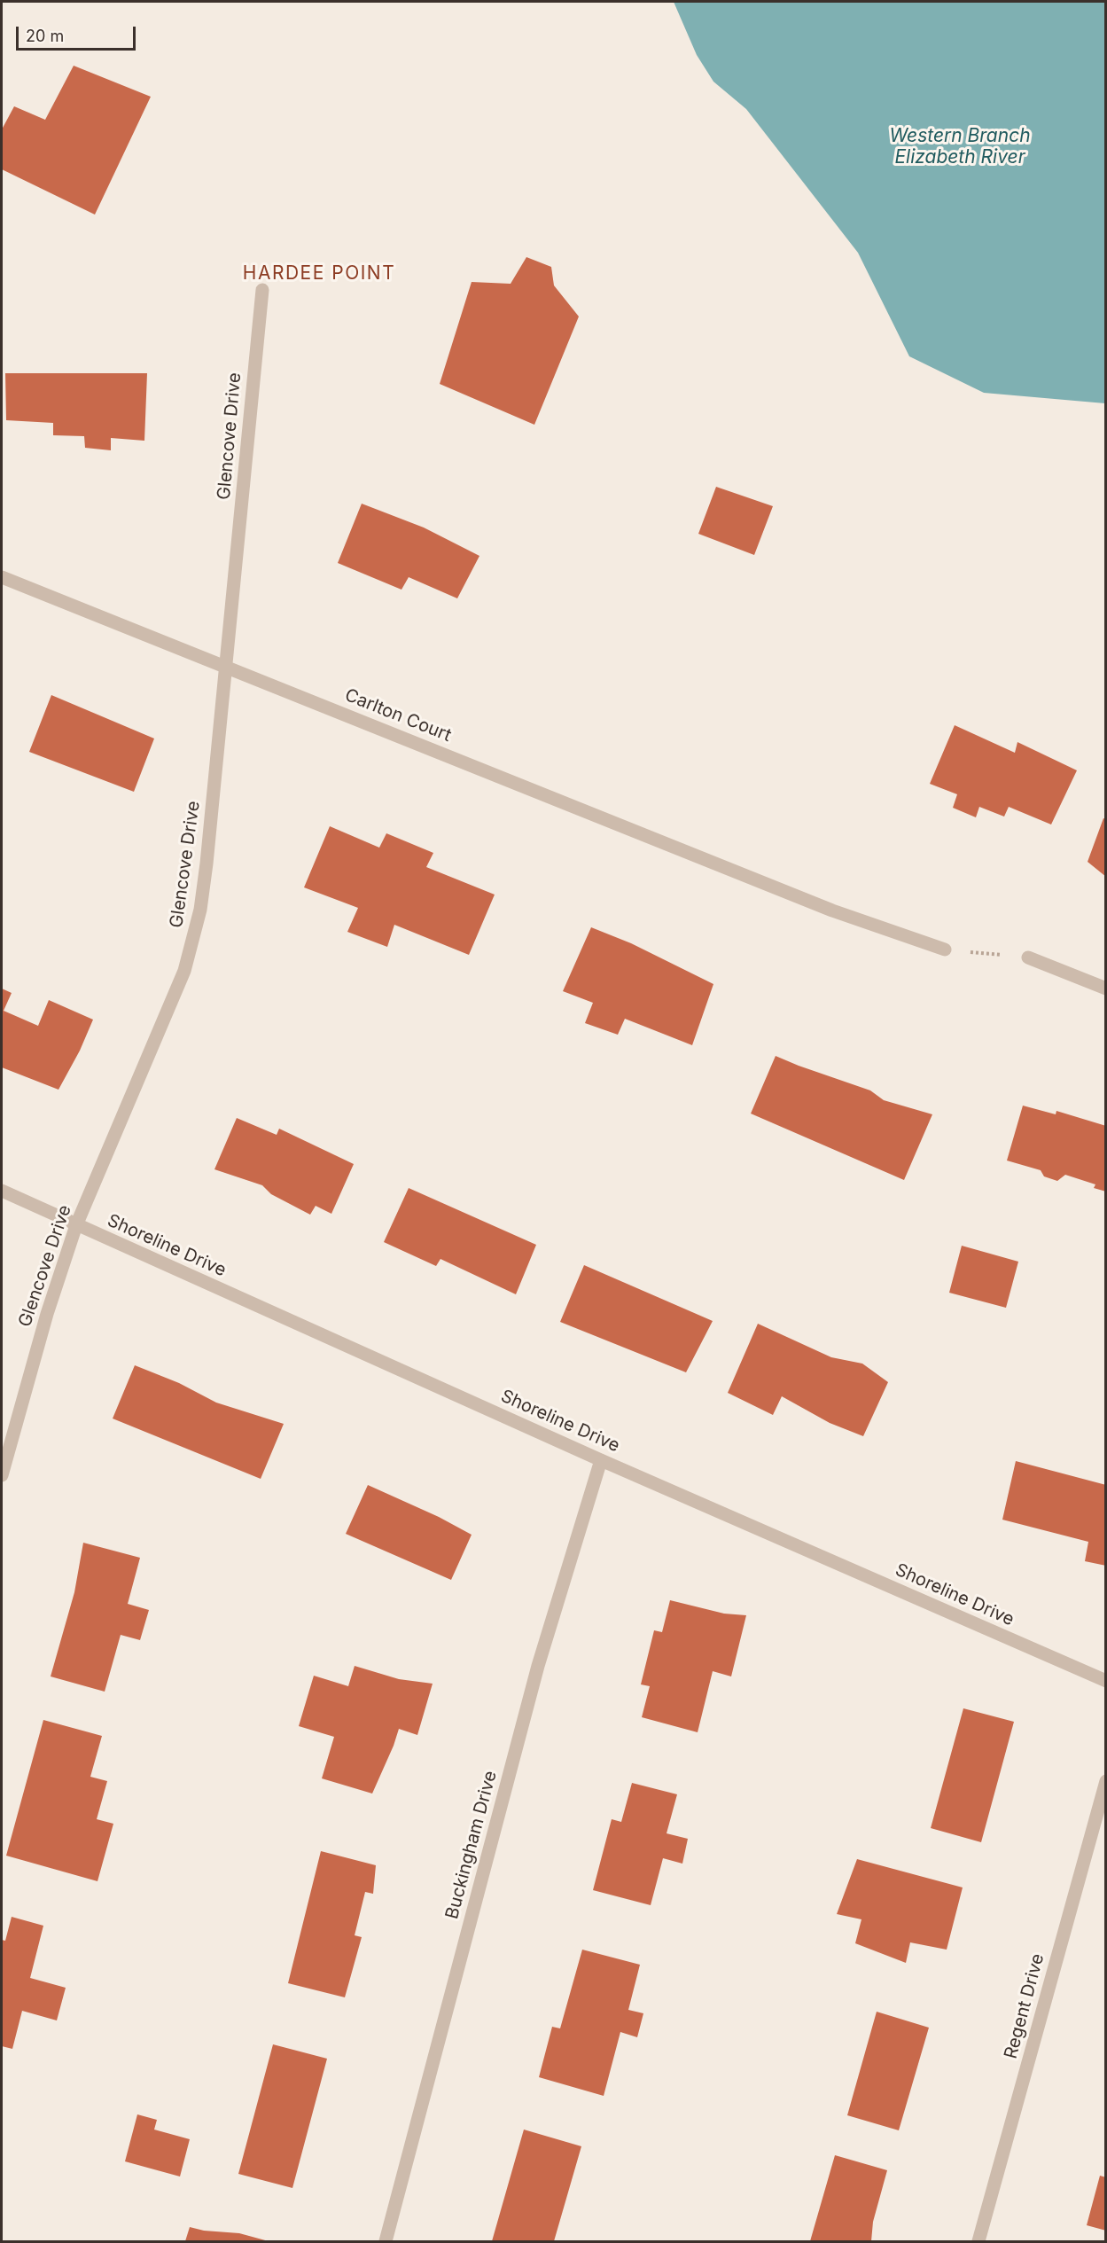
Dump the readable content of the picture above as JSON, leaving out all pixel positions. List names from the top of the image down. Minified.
{"streets":{"street":["Glencove Drive","Carlton Court","Shoreline Drive","Buckingham Drive","Regent Drive"]},"crossings":[["Glencove Drive","Carlton Court"],["Glencove Drive","Shoreline Drive"],["Shoreline Drive","Buckingham Drive"]],"districts":["HARDEE POINT"],"water":["Western Branch Elizabeth River"],"scale_bar":"20 m"}
